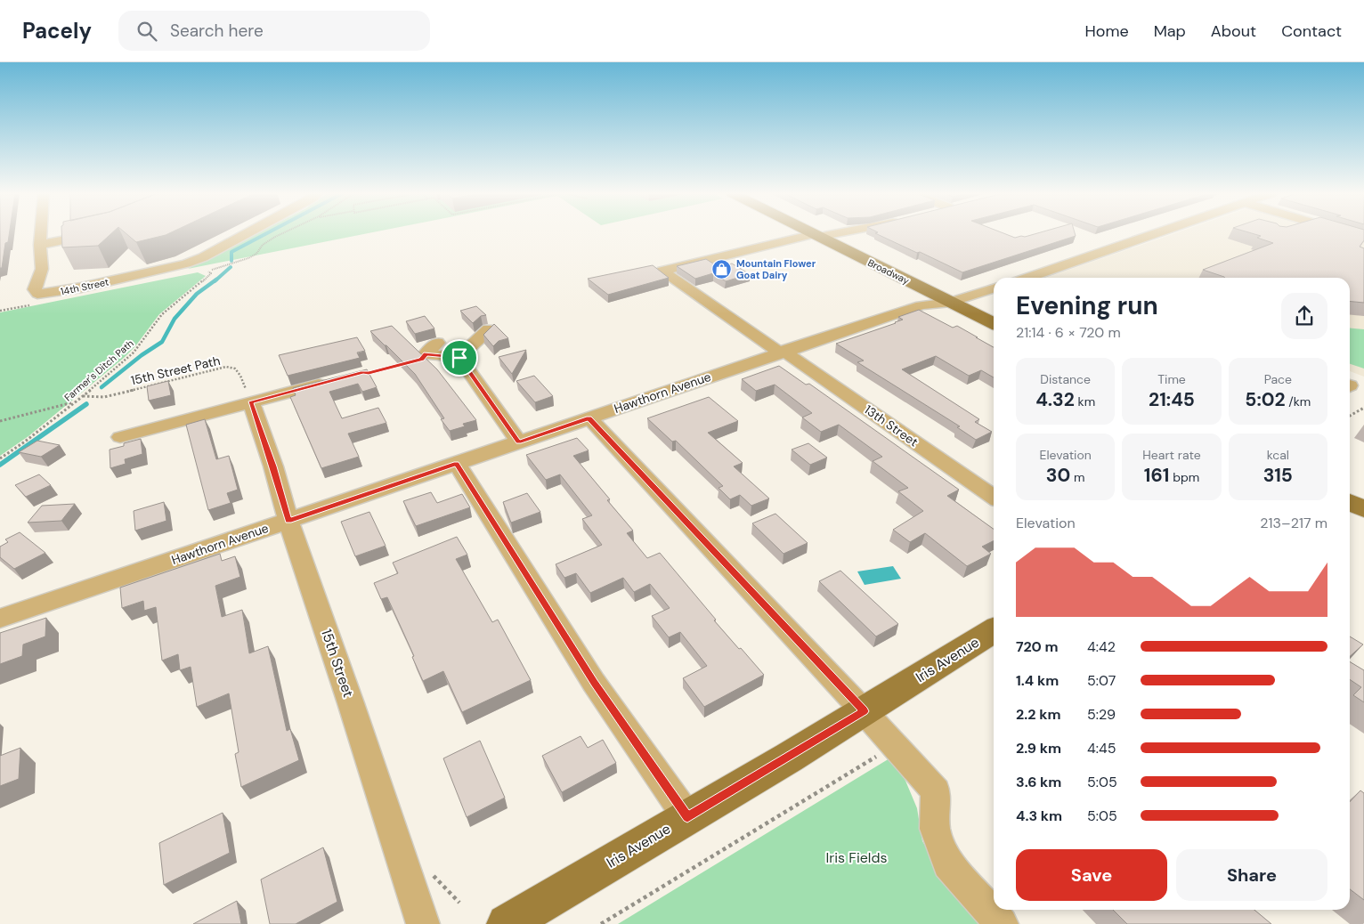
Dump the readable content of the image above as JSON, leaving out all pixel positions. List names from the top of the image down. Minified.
{"streets":{"main road":["Broadway","Iris Avenue"],"street":["14th Street","Hawthorn Avenue","13th Street","15th Street"],"path":["Farmer's Ditch Path","15th Street Path"]},"crossings":[["Broadway","Hawthorn Avenue"],["Broadway","13th Street"],["Farmer's Ditch Path","15th Street Path"],["15th Street Path","15th Street"],["Hawthorn Avenue","13th Street"],["Hawthorn Avenue","15th Street"]],"parks":["Iris Fields"],"places":{"shop":["Mountain Flower Goat Dairy"]},"page":{"header":"Pacely","search":"Search here","nav":["Home","Map","About","Contact"],"heading":["Evening run","21:14 · 6 × 720 m"],"stats":[["Distance","4.32 km"],["Time","21:45"],["Pace","5:02 /km"],["Elevation","30 m"],["Heart rate","161 bpm"],["kcal","315"]],"chart":["Elevation","213–217 m"],"list":[{"name":"720 m","note":"4:42"},{"name":"1.4 km","note":"5:07"},{"name":"2.2 km","note":"5:29"},{"name":"2.9 km","note":"4:45"},{"name":"3.6 km","note":"5:05"},{"name":"4.3 km","note":"5:05"}],"buttons":["Save","Share"]}}
